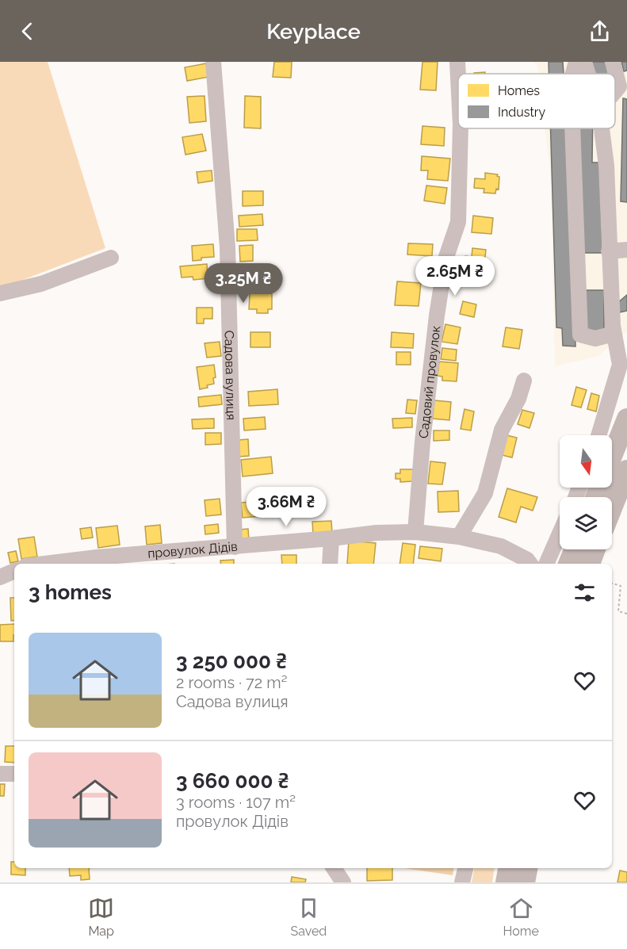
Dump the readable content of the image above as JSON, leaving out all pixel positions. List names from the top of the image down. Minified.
{"streets":{"street":["Садова вулиця","Садовий провулок","провулок Дідів"]},"crossings":[["Садова вулиця","провулок Дідів"],["Садовий провулок","провулок Дідів"]],"legend":["Homes","Industry"],"north":"bottom","page":{"header":"Keyplace","price":["2.65M ₴","3.25M ₴","3.66M ₴"],"heading":"3 homes","list":[{"name":"3 250 000 ₴","note":"2 rooms · 72 m² · Садова вулиця"},{"name":"3 660 000 ₴","note":"3 rooms · 107 m² · провулок Дідів"}],"tabs":["Map","Saved","Home"]}}
